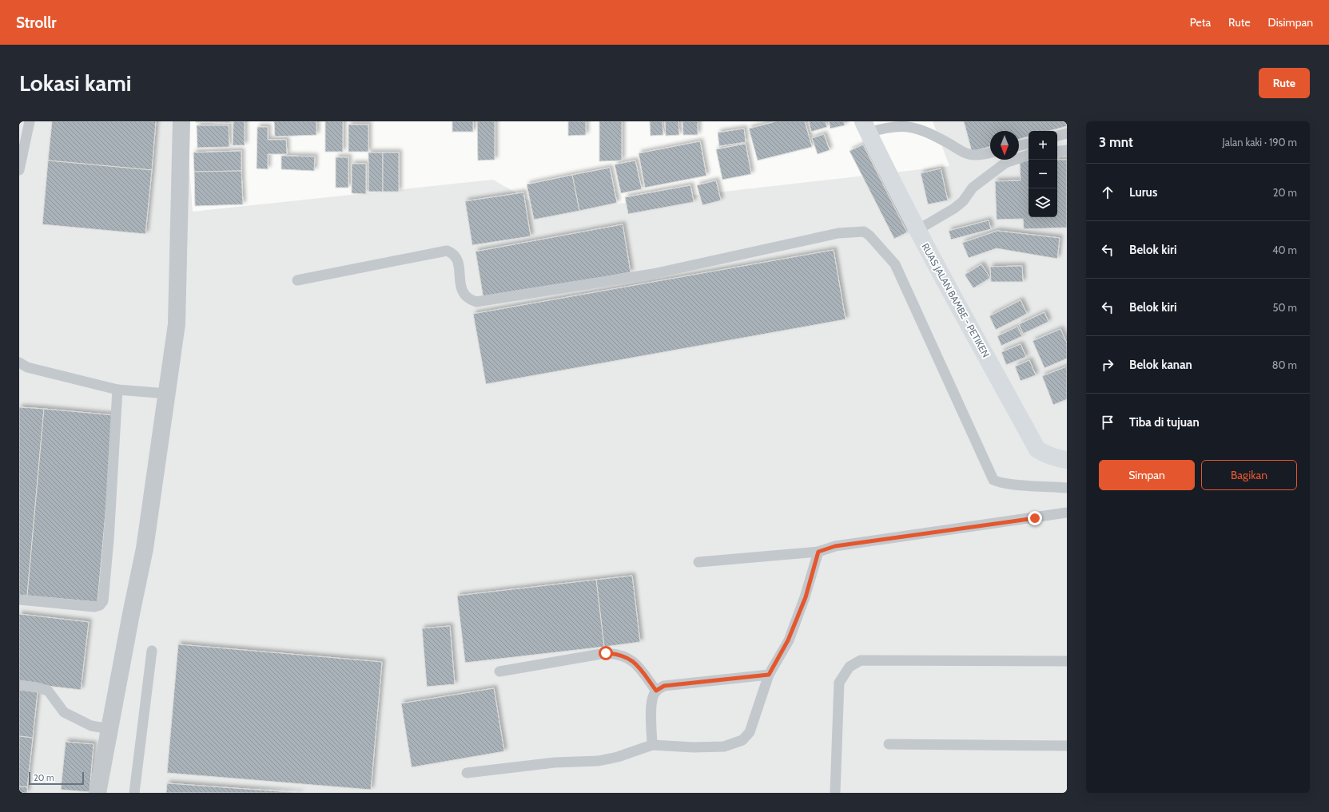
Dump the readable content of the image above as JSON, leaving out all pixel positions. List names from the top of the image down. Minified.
{"streets":{"main road":["RUAS JALAN BAMBE - PETIKEN"]},"scale_bar":"20 m","north":"bottom","page":{"header":"Strollr","nav":["Peta","Rute","Disimpan"],"buttons":["Rute",["Simpan","Bagikan"]],"title":"Lokasi kami","heading":["3 mnt","Jalan kaki · 190 m"],"map_buttons":["+","−"],"list":[["Lurus","20 m"],["Belok kiri","40 m"],["Belok kiri","50 m"],["Belok kanan","80 m"],"Tiba di tujuan"],"scale":"20 m"}}
